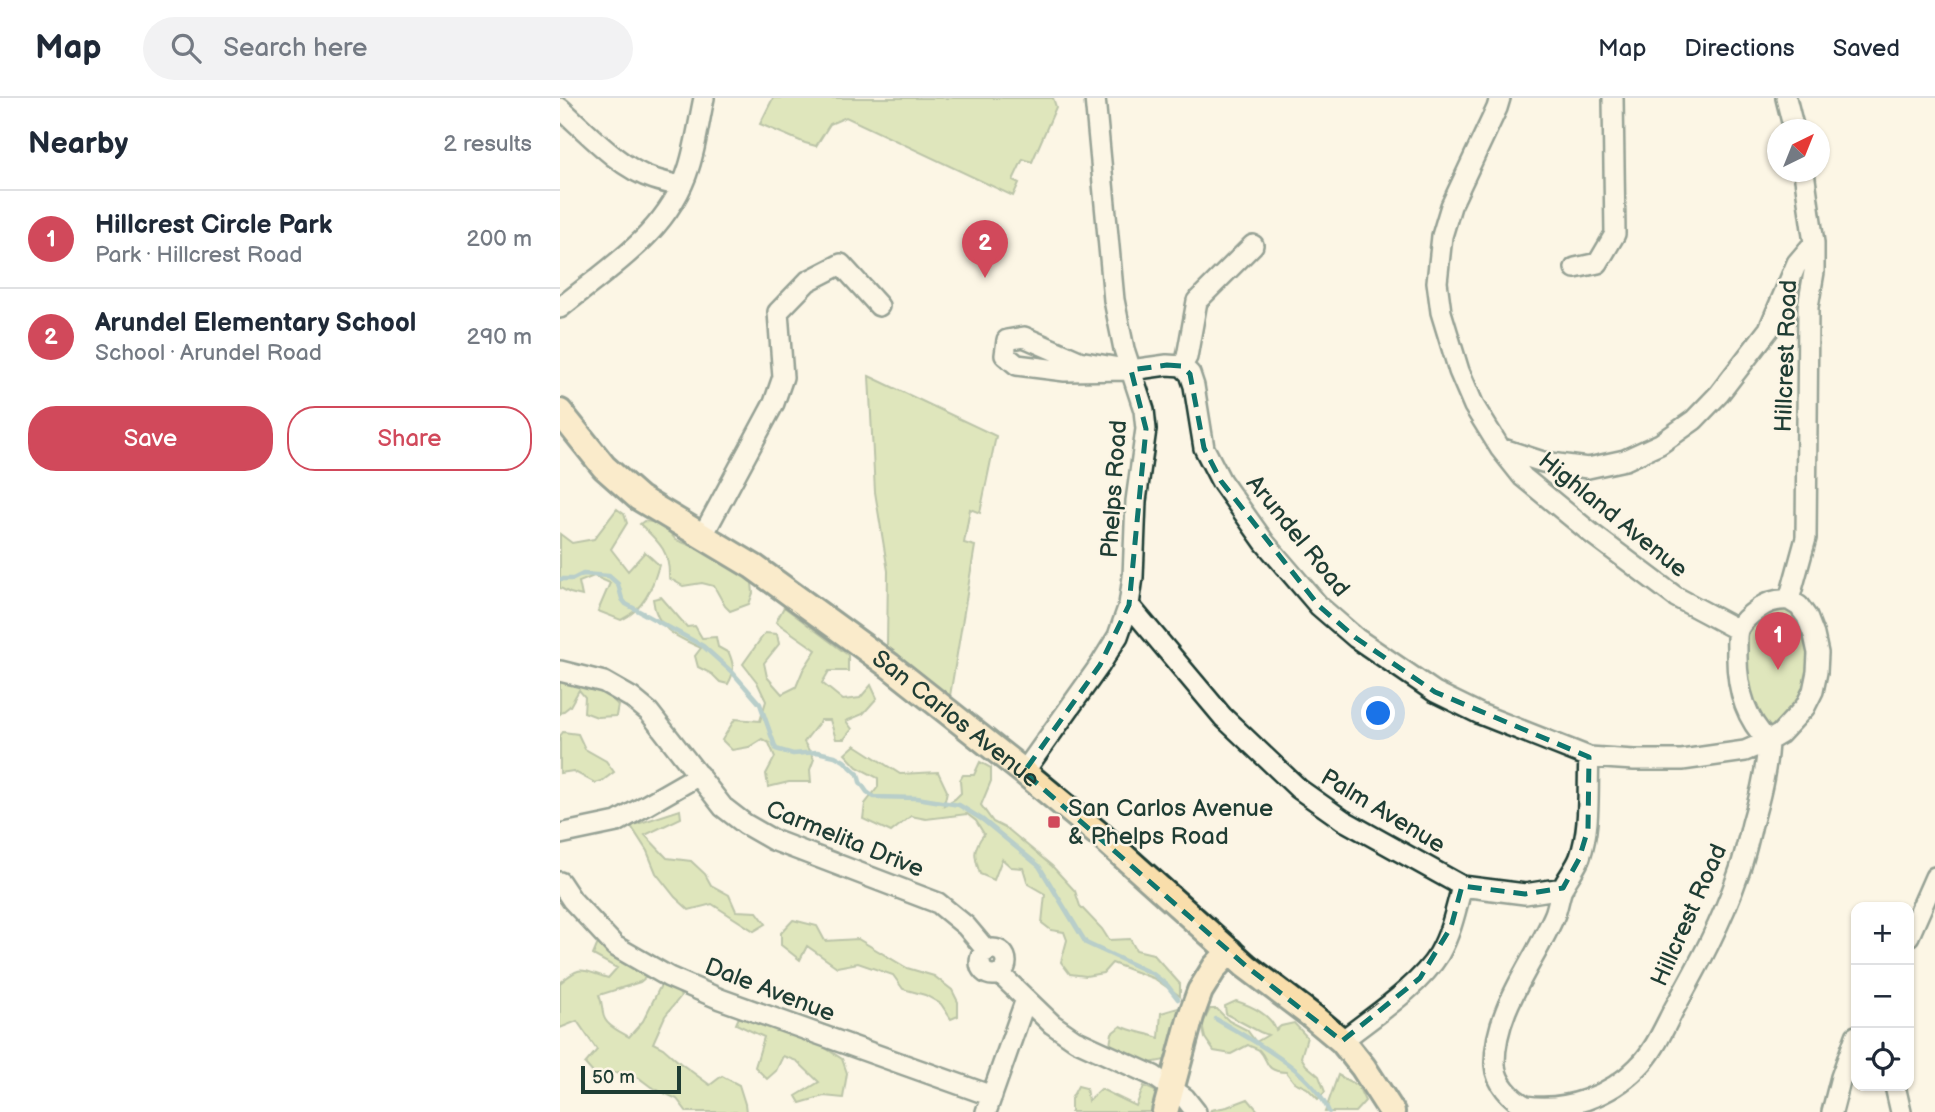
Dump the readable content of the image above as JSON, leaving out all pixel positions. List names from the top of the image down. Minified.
{"streets":{"main road":["San Carlos Avenue"],"street":["Hillcrest Road","Phelps Road","Highland Avenue","Arundel Road","Palm Avenue","Carmelita Drive","Dale Avenue"]},"crossings":[["Hillcrest Road","Highland Avenue"],["Hillcrest Road","Arundel Road"],["Hillcrest Road","Palm Avenue"],["Phelps Road","San Carlos Avenue"],["Phelps Road","Palm Avenue"],["Highland Avenue","Arundel Road"]],"places":{"transit":["San Carlos Avenue & Phelps Road"]},"scale_bar":"50 m","north":"top right","page":{"header":"Map","search":"Search here","nav":["Map","Directions","Saved"],"heading":["Nearby","2 results"],"list":[{"mark":"1","name":"Hillcrest Circle Park","note":"Park · Hillcrest Road","value":"200 m"},{"mark":"2","name":"Arundel Elementary School","note":"School · Arundel Road","value":"290 m"}],"pins":["2","1"],"buttons":["Save","Share"],"map_buttons":["+","−"],"scale":"50 m"}}
